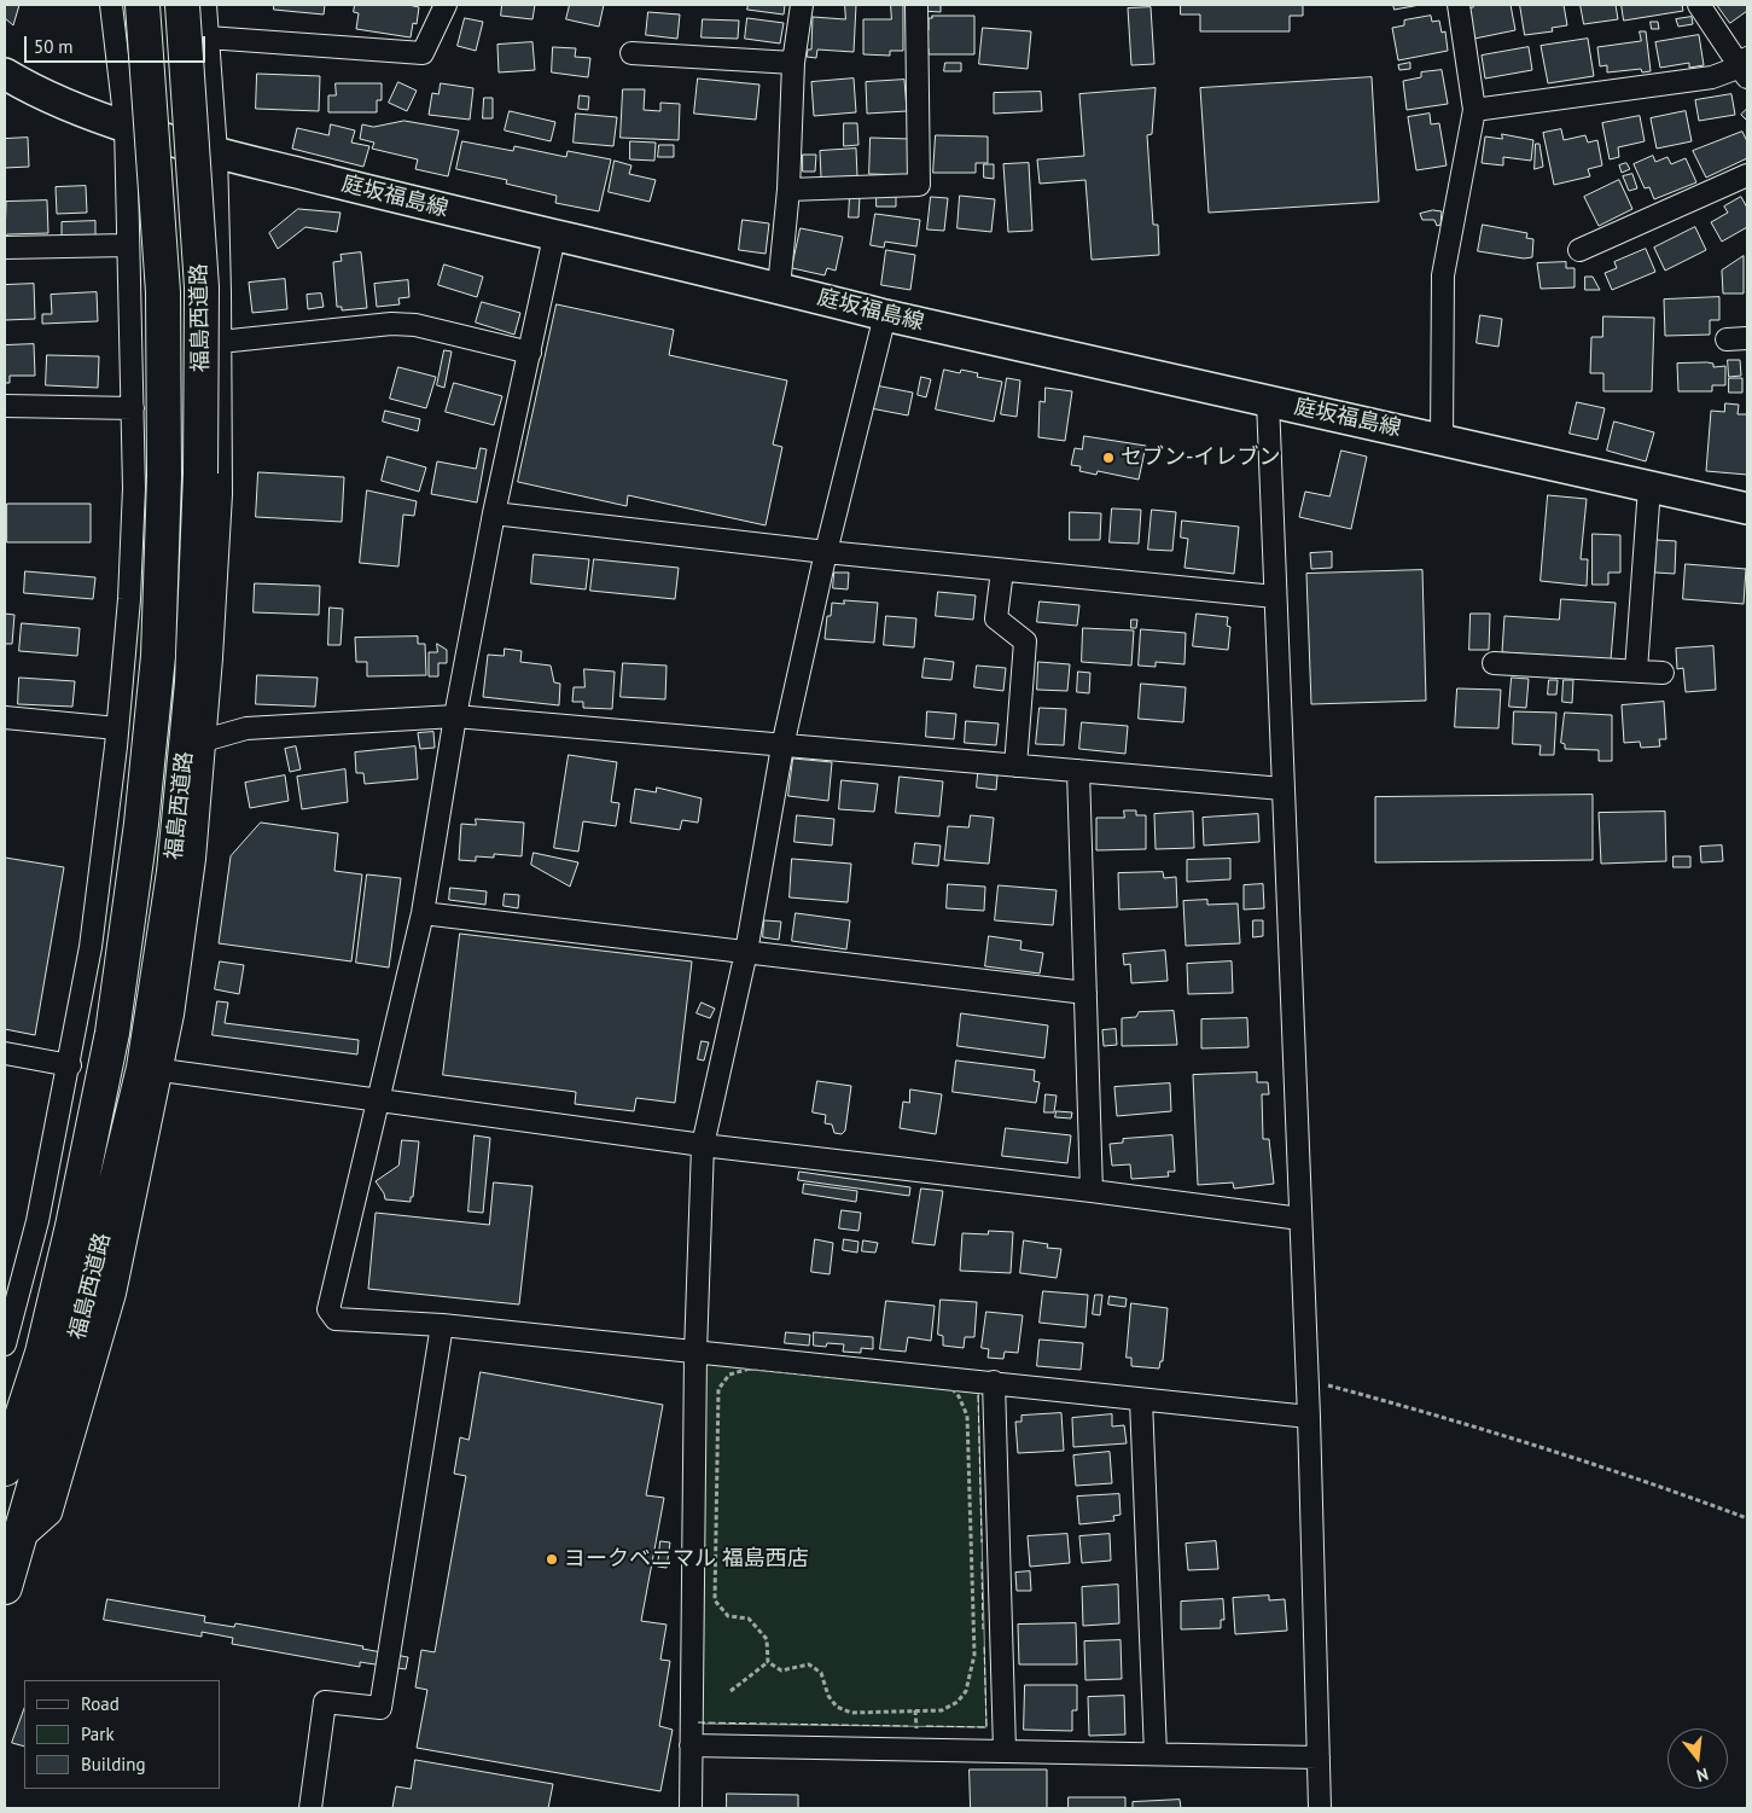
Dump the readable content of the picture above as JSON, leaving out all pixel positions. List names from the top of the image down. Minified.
{"streets":{"highway":["福島西道路"],"main road":["庭坂福島線"]},"places":["セブン-イレブン","ヨークベニマル 福島西店"],"legend":["Road","Park","Building"],"scale_bar":"50 m","north":"bottom"}
